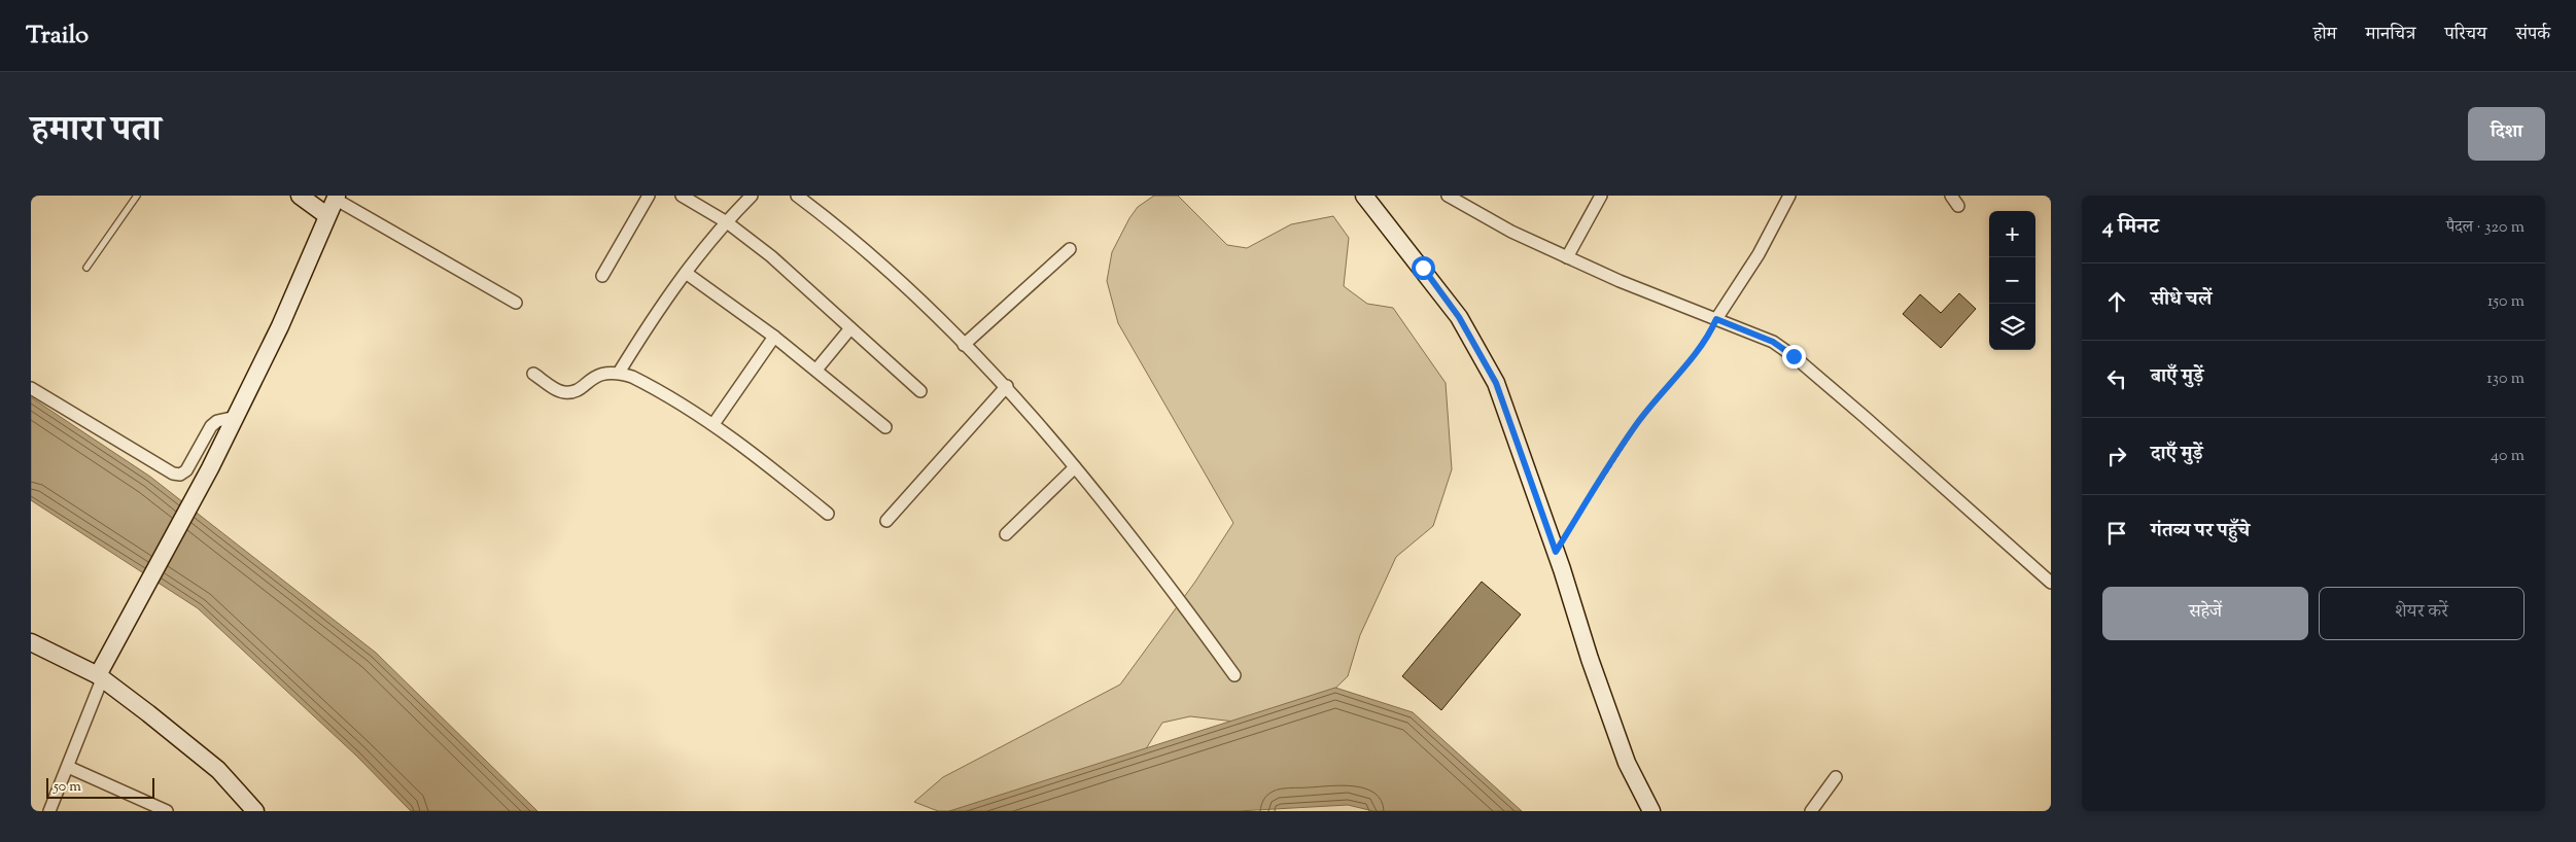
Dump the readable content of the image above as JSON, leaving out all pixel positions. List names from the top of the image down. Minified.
{"scale_bar":"50 m","page":{"header":"Trailo","nav":["होम","मानचित्र","परिचय","संपर्क"],"title":"हमारा पता","buttons":["दिशा",["सहेजें","शेयर करें"]],"heading":["4 मिनट","पैदल · 320 m"],"map_buttons":["+","−"],"list":[["सीधे चलें","150 m"],["बाएँ मुड़ें","130 m"],["दाएँ मुड़ें","40 m"],"गंतव्य पर पहुँचे"],"scale":"50 m"}}
